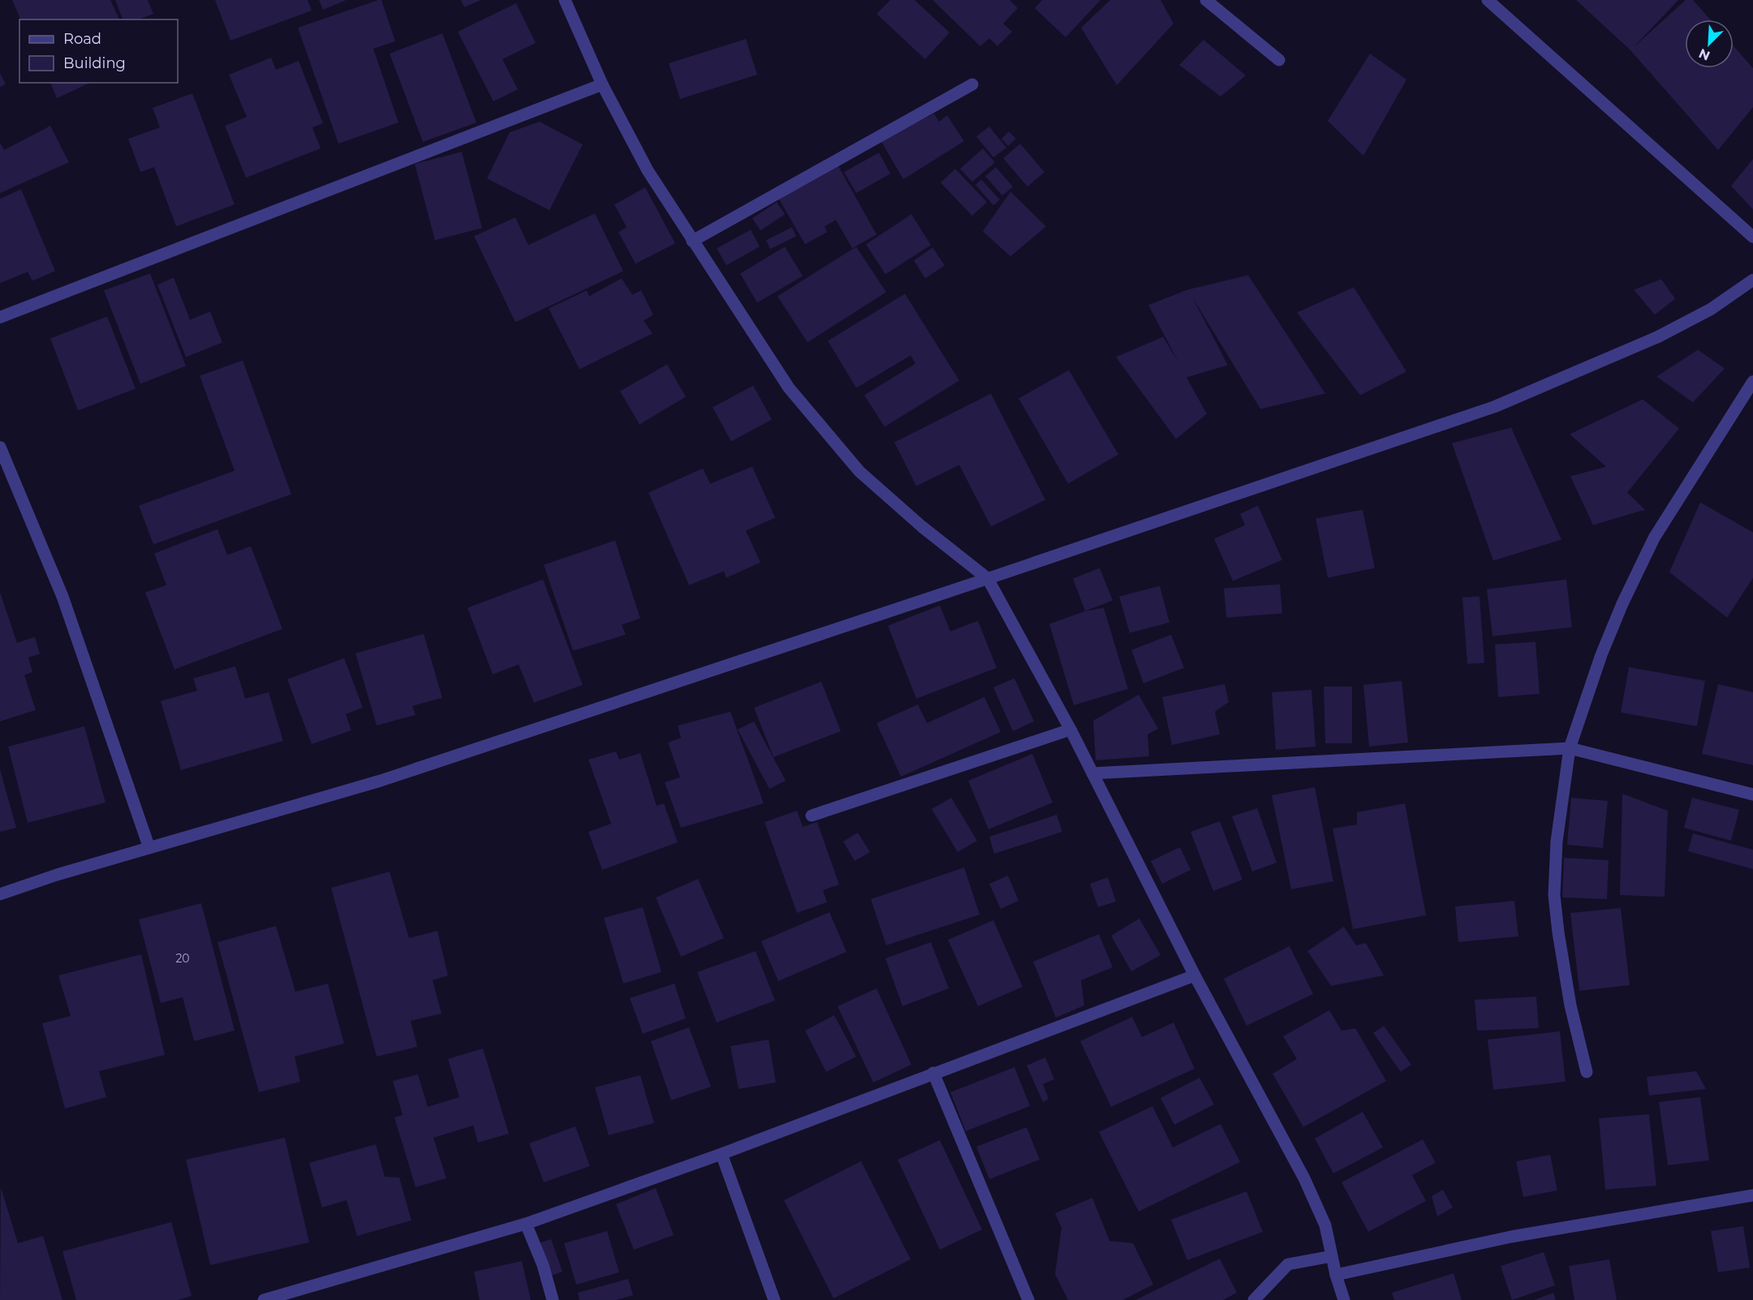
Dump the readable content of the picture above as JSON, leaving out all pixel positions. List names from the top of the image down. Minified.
{"house_numbers":["20"],"legend":["Road","Building"],"north":"bottom left"}
